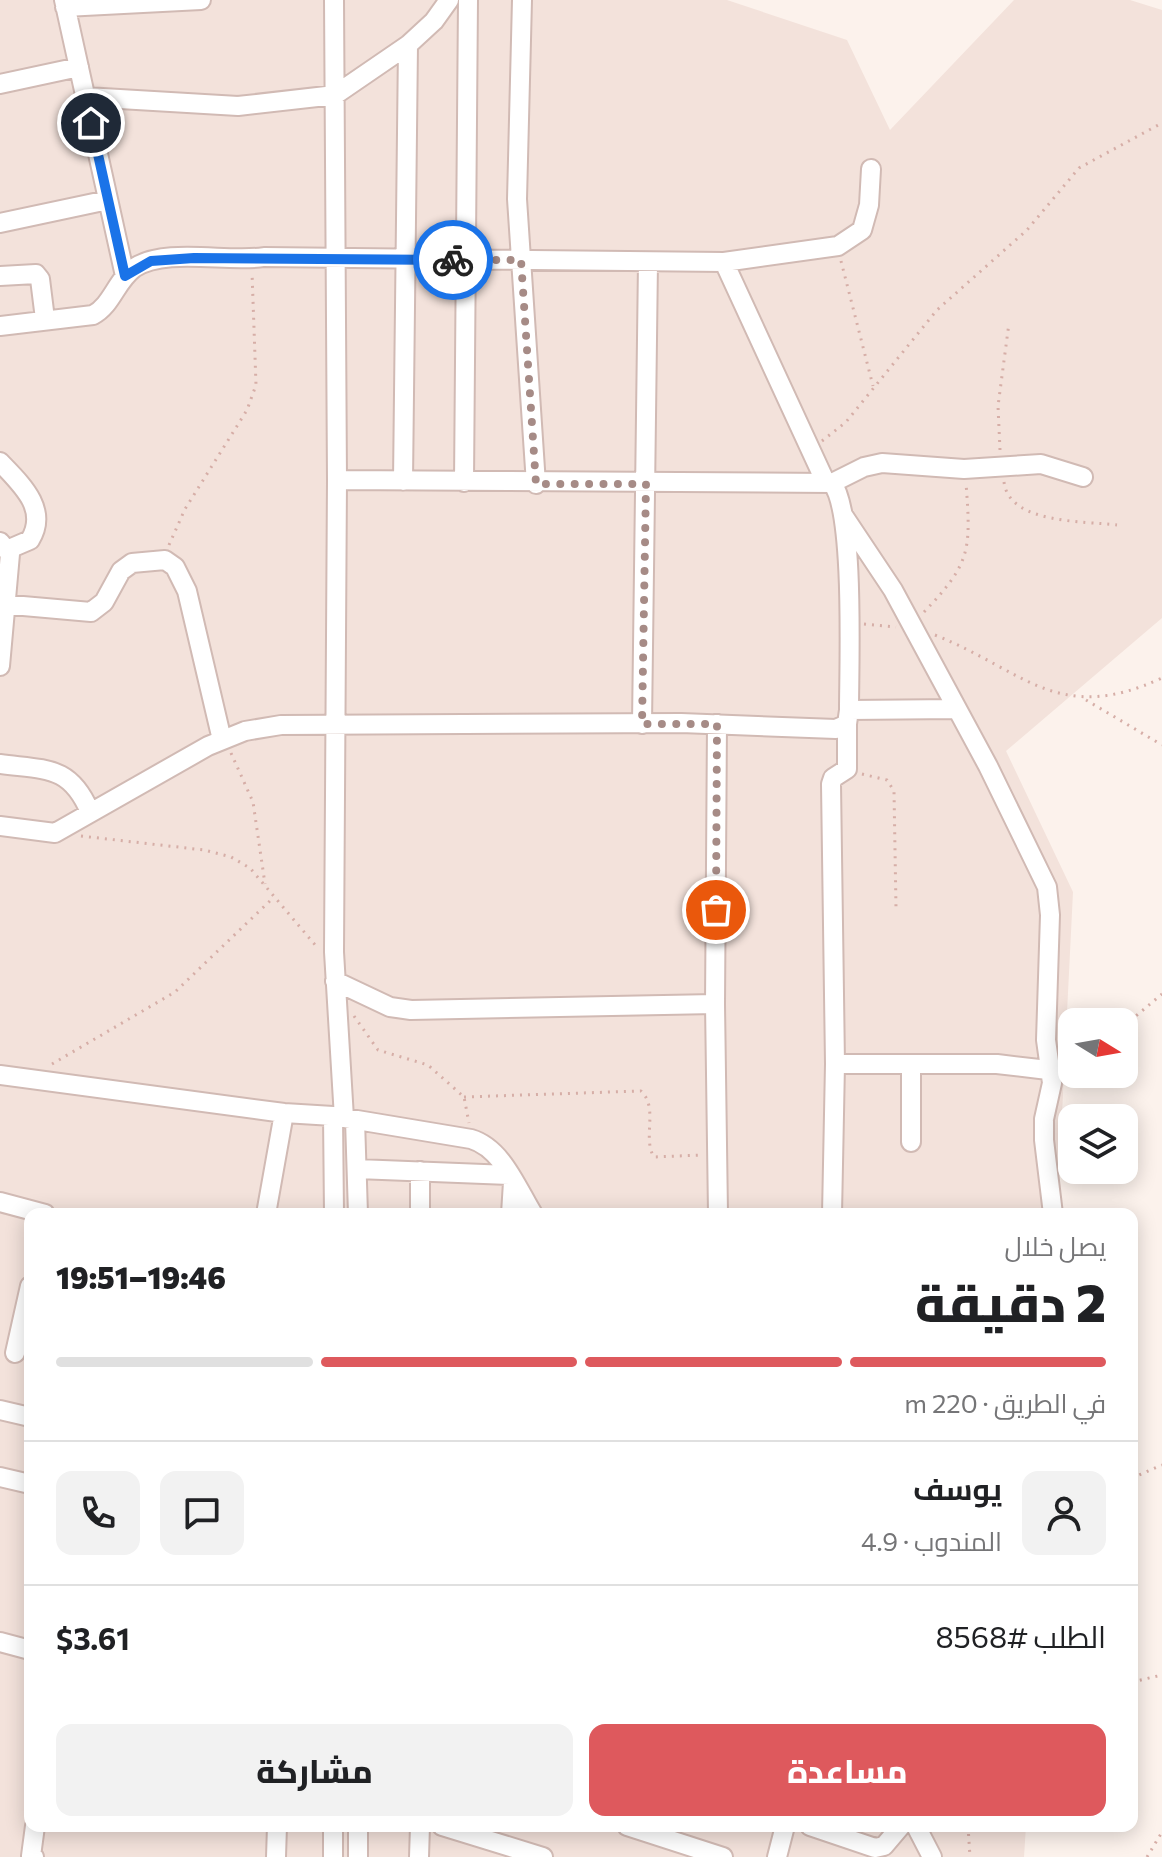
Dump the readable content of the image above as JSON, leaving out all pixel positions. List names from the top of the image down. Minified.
{"north":"right","page":{"heading":["2 دقيقة","يصل خلال","19:46–19:51"],"panel":["يوسف","المندوب · 4.9","الطلب #8568","$3.61"],"bar":"في الطريق · 220 m","buttons":["مساعدة","مشاركة"]}}
